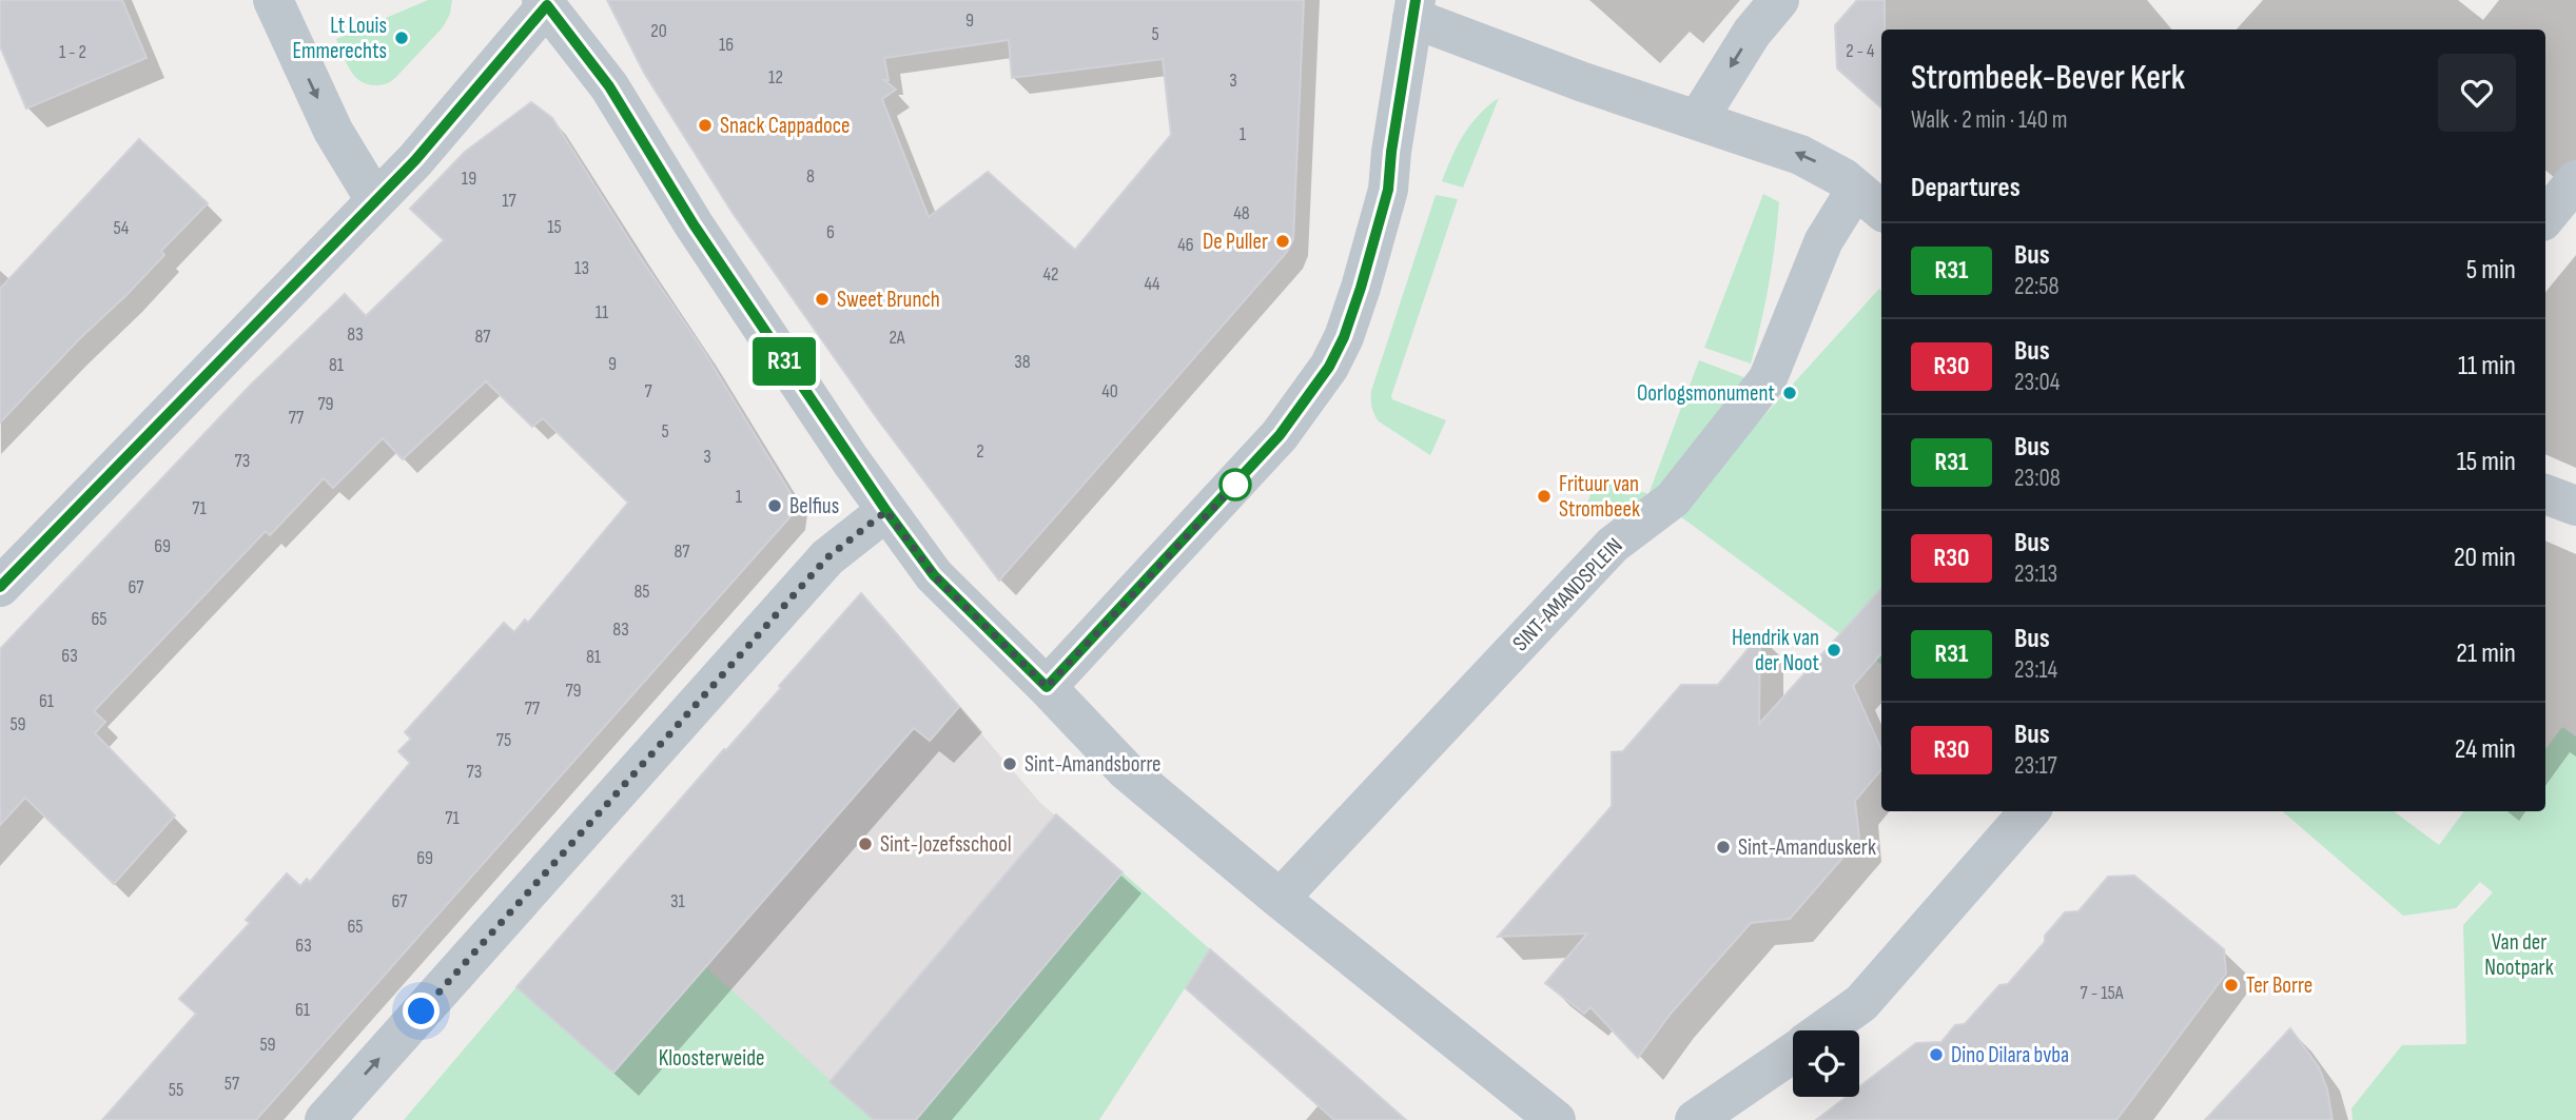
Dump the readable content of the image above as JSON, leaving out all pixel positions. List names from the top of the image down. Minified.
{"streets":{"street":["SINT-AMANDSPLEIN"]},"parks":["Van der Nootpark","Kloosterweide"],"places":["Lt Louis Emmerechts","Snack Cappadoce","De Puller","Sweet Brunch","Oorlogsmonument","Frituur van Strombeek","Belfius","Hendrik van der Noot","Sint-Amandsborre","Sint-Jozefsschool","Sint-Amanduskerk","Ter Borre","Dino Dilara bvba"],"lines":["bus line R31"],"house_numbers":["9","20","5","16","2 - 4","1 - 2","12","3","1","8","19","17","48","15","54","6","46","13","42","44","11","83","87","2A","38","9","81","7","40","79","77","5","2","3","73","1","71","69","87","67","85","65","83","63","81","79","61","77","59","75","73","71","69","67","31","65","63","7 - 15A","61","59","57","55"],"page":{"on_map":"R31","heading":[["Strombeek-Bever Kerk","Walk · 2 min · 140 m"],"Departures"],"list":[{"mark":"R31","name":"Bus","note":"22:58","value":"5 min"},{"mark":"R30","name":"Bus","note":"23:04","value":"11 min"},{"mark":"R31","name":"Bus","note":"23:08","value":"15 min"},{"mark":"R30","name":"Bus","note":"23:13","value":"20 min"},{"mark":"R31","name":"Bus","note":"23:14","value":"21 min"},{"mark":"R30","name":"Bus","note":"23:17","value":"24 min"}]}}
